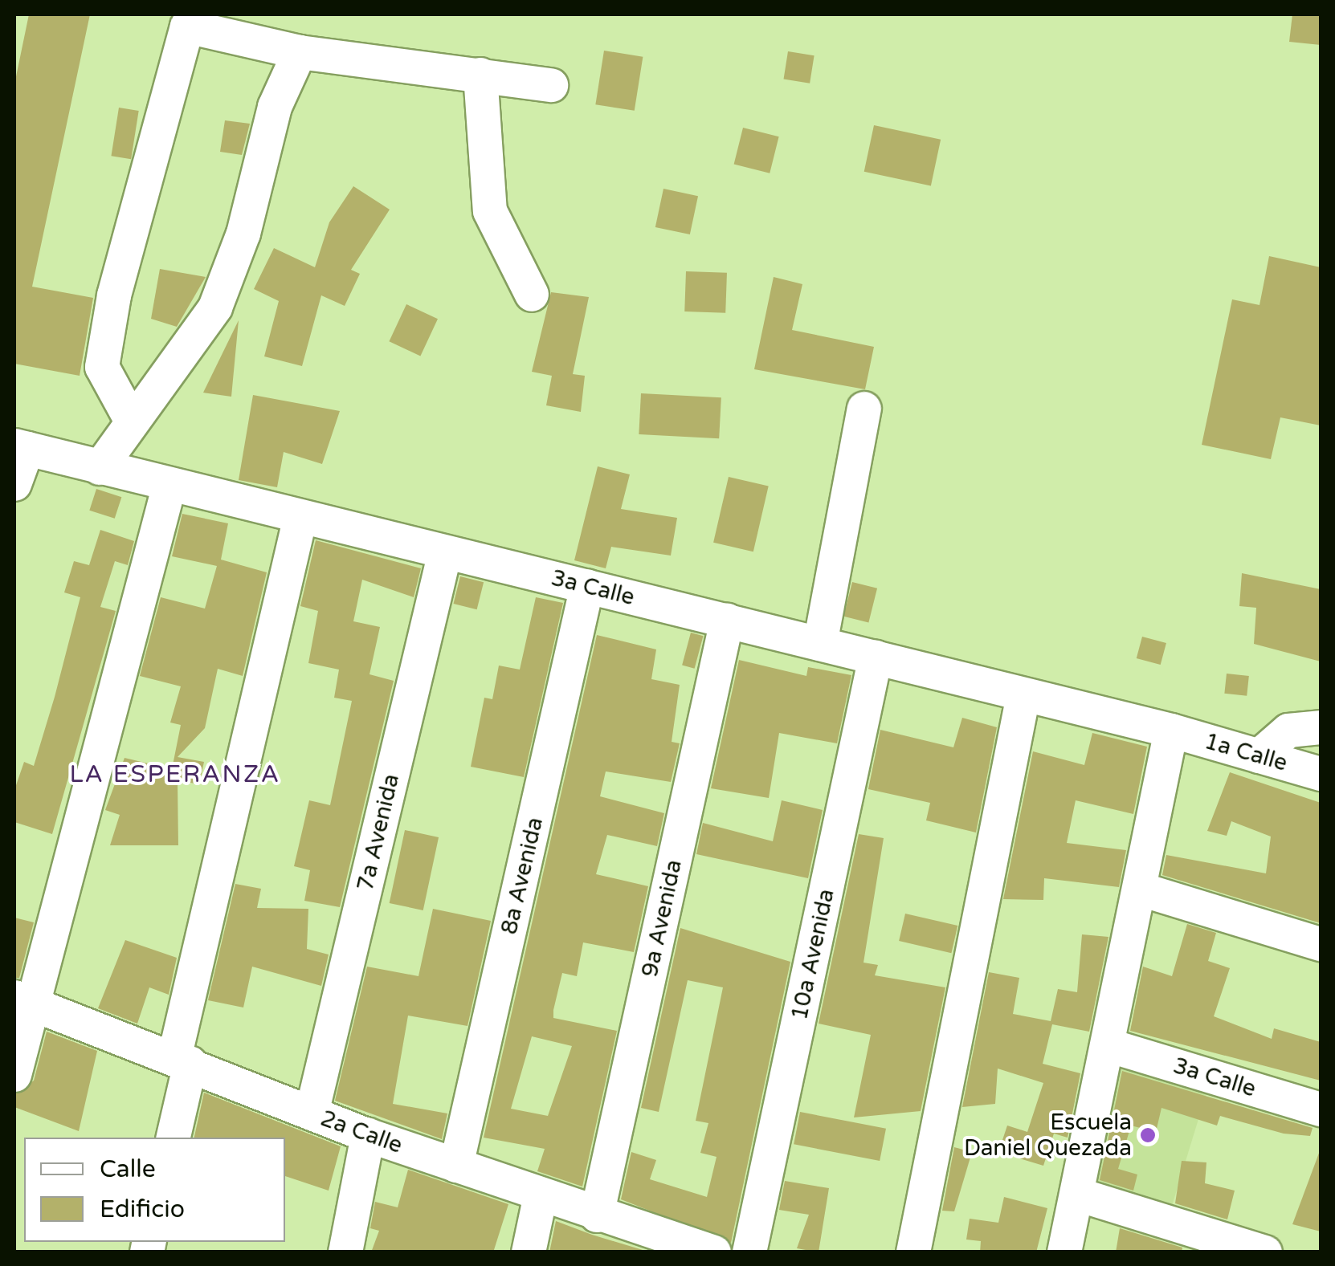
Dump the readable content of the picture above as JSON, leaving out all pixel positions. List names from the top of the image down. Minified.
{"streets":{"street":["3a Calle","1a Calle","7a Avenida","8a Avenida","9a Avenida","10a Avenida","2a Calle"]},"crossings":[["3a Calle","1a Calle"],["3a Calle","7a Avenida"],["3a Calle","8a Avenida"],["3a Calle","9a Avenida"],["3a Calle","10a Avenida"],["7a Avenida","2a Calle"],["8a Avenida","2a Calle"],["9a Avenida","2a Calle"]],"districts":["LA ESPERANZA"],"places":["Escuela Daniel Quezada"],"legend":["Calle","Edificio"]}
